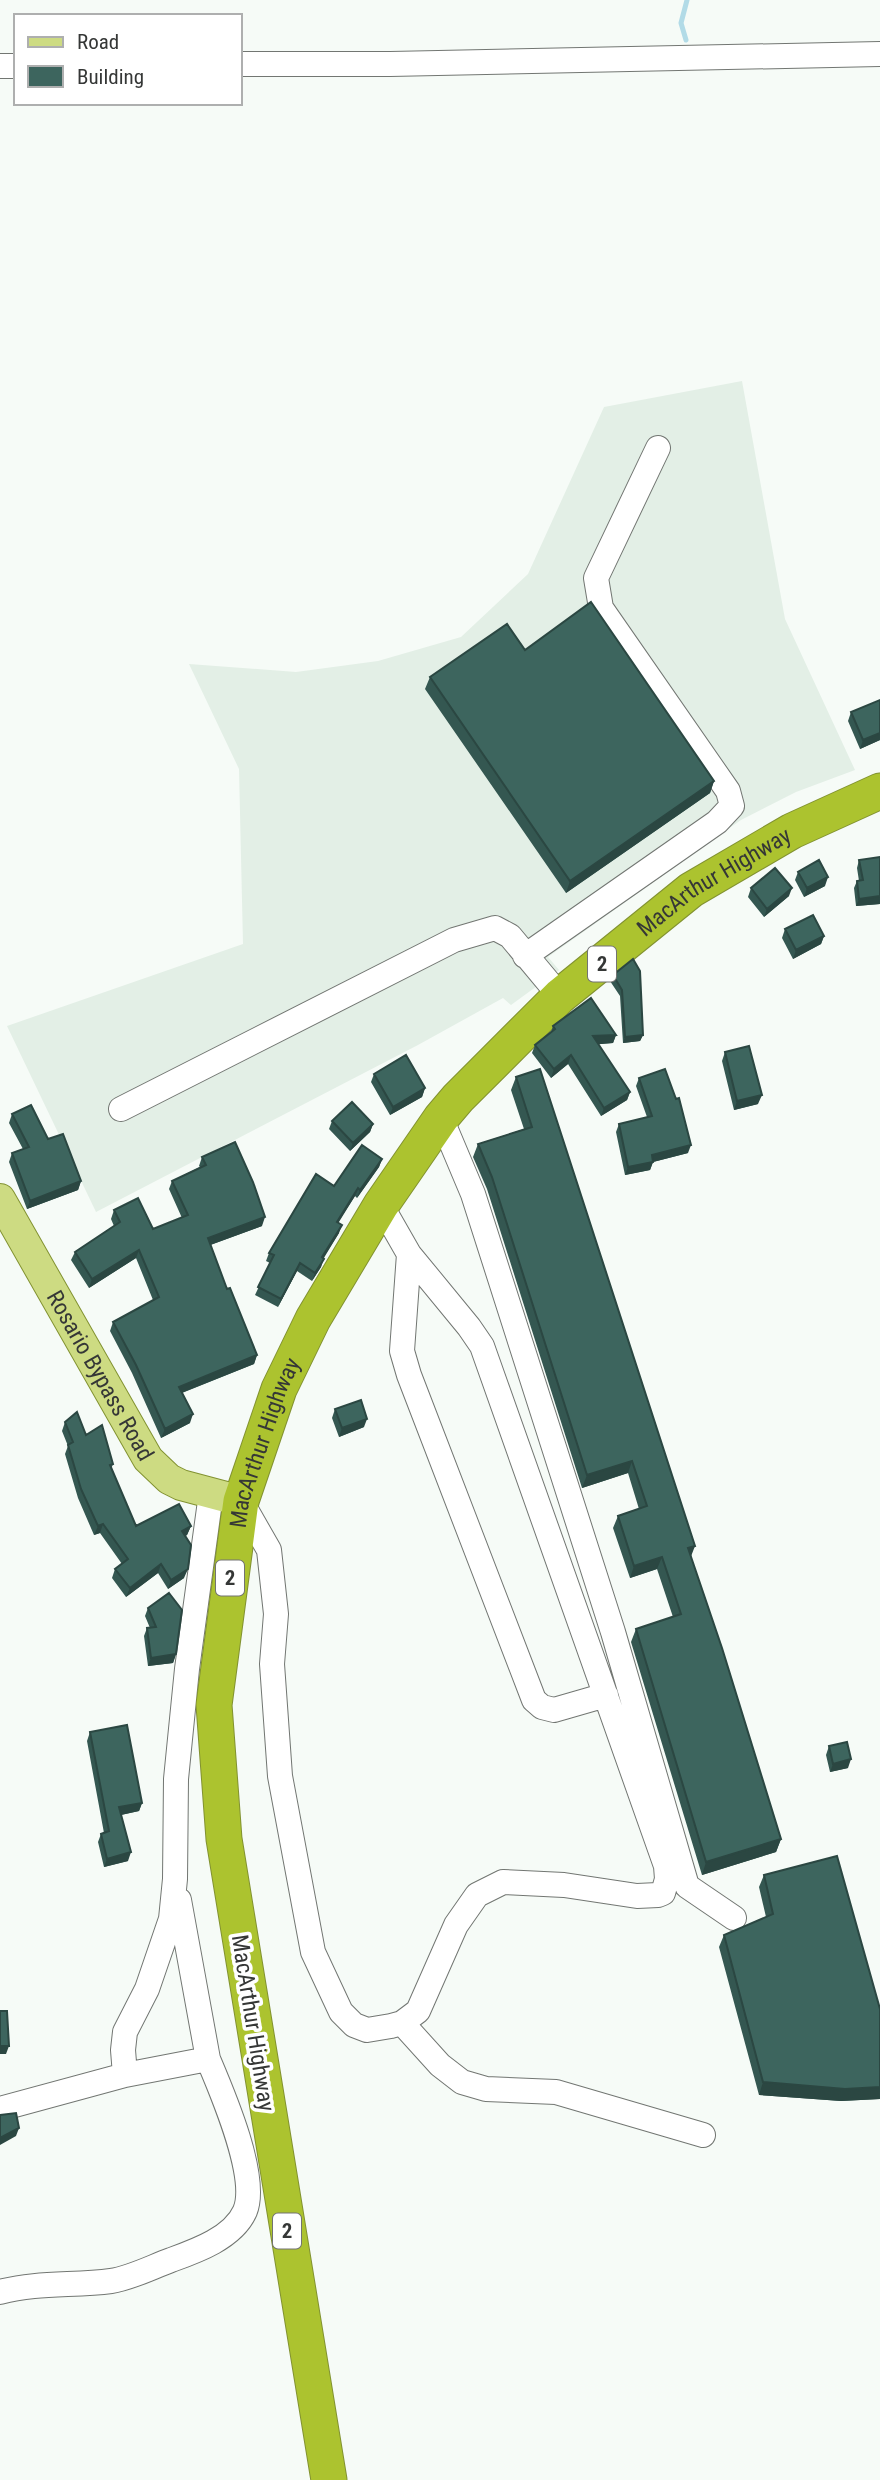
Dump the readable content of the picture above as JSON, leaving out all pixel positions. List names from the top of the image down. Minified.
{"streets":{"highway":["MacArthur Highway","2"],"main road":["Rosario Bypass Road"]},"crossings":[["MacArthur Highway","Rosario Bypass Road"]],"legend":["Road","Building"]}
